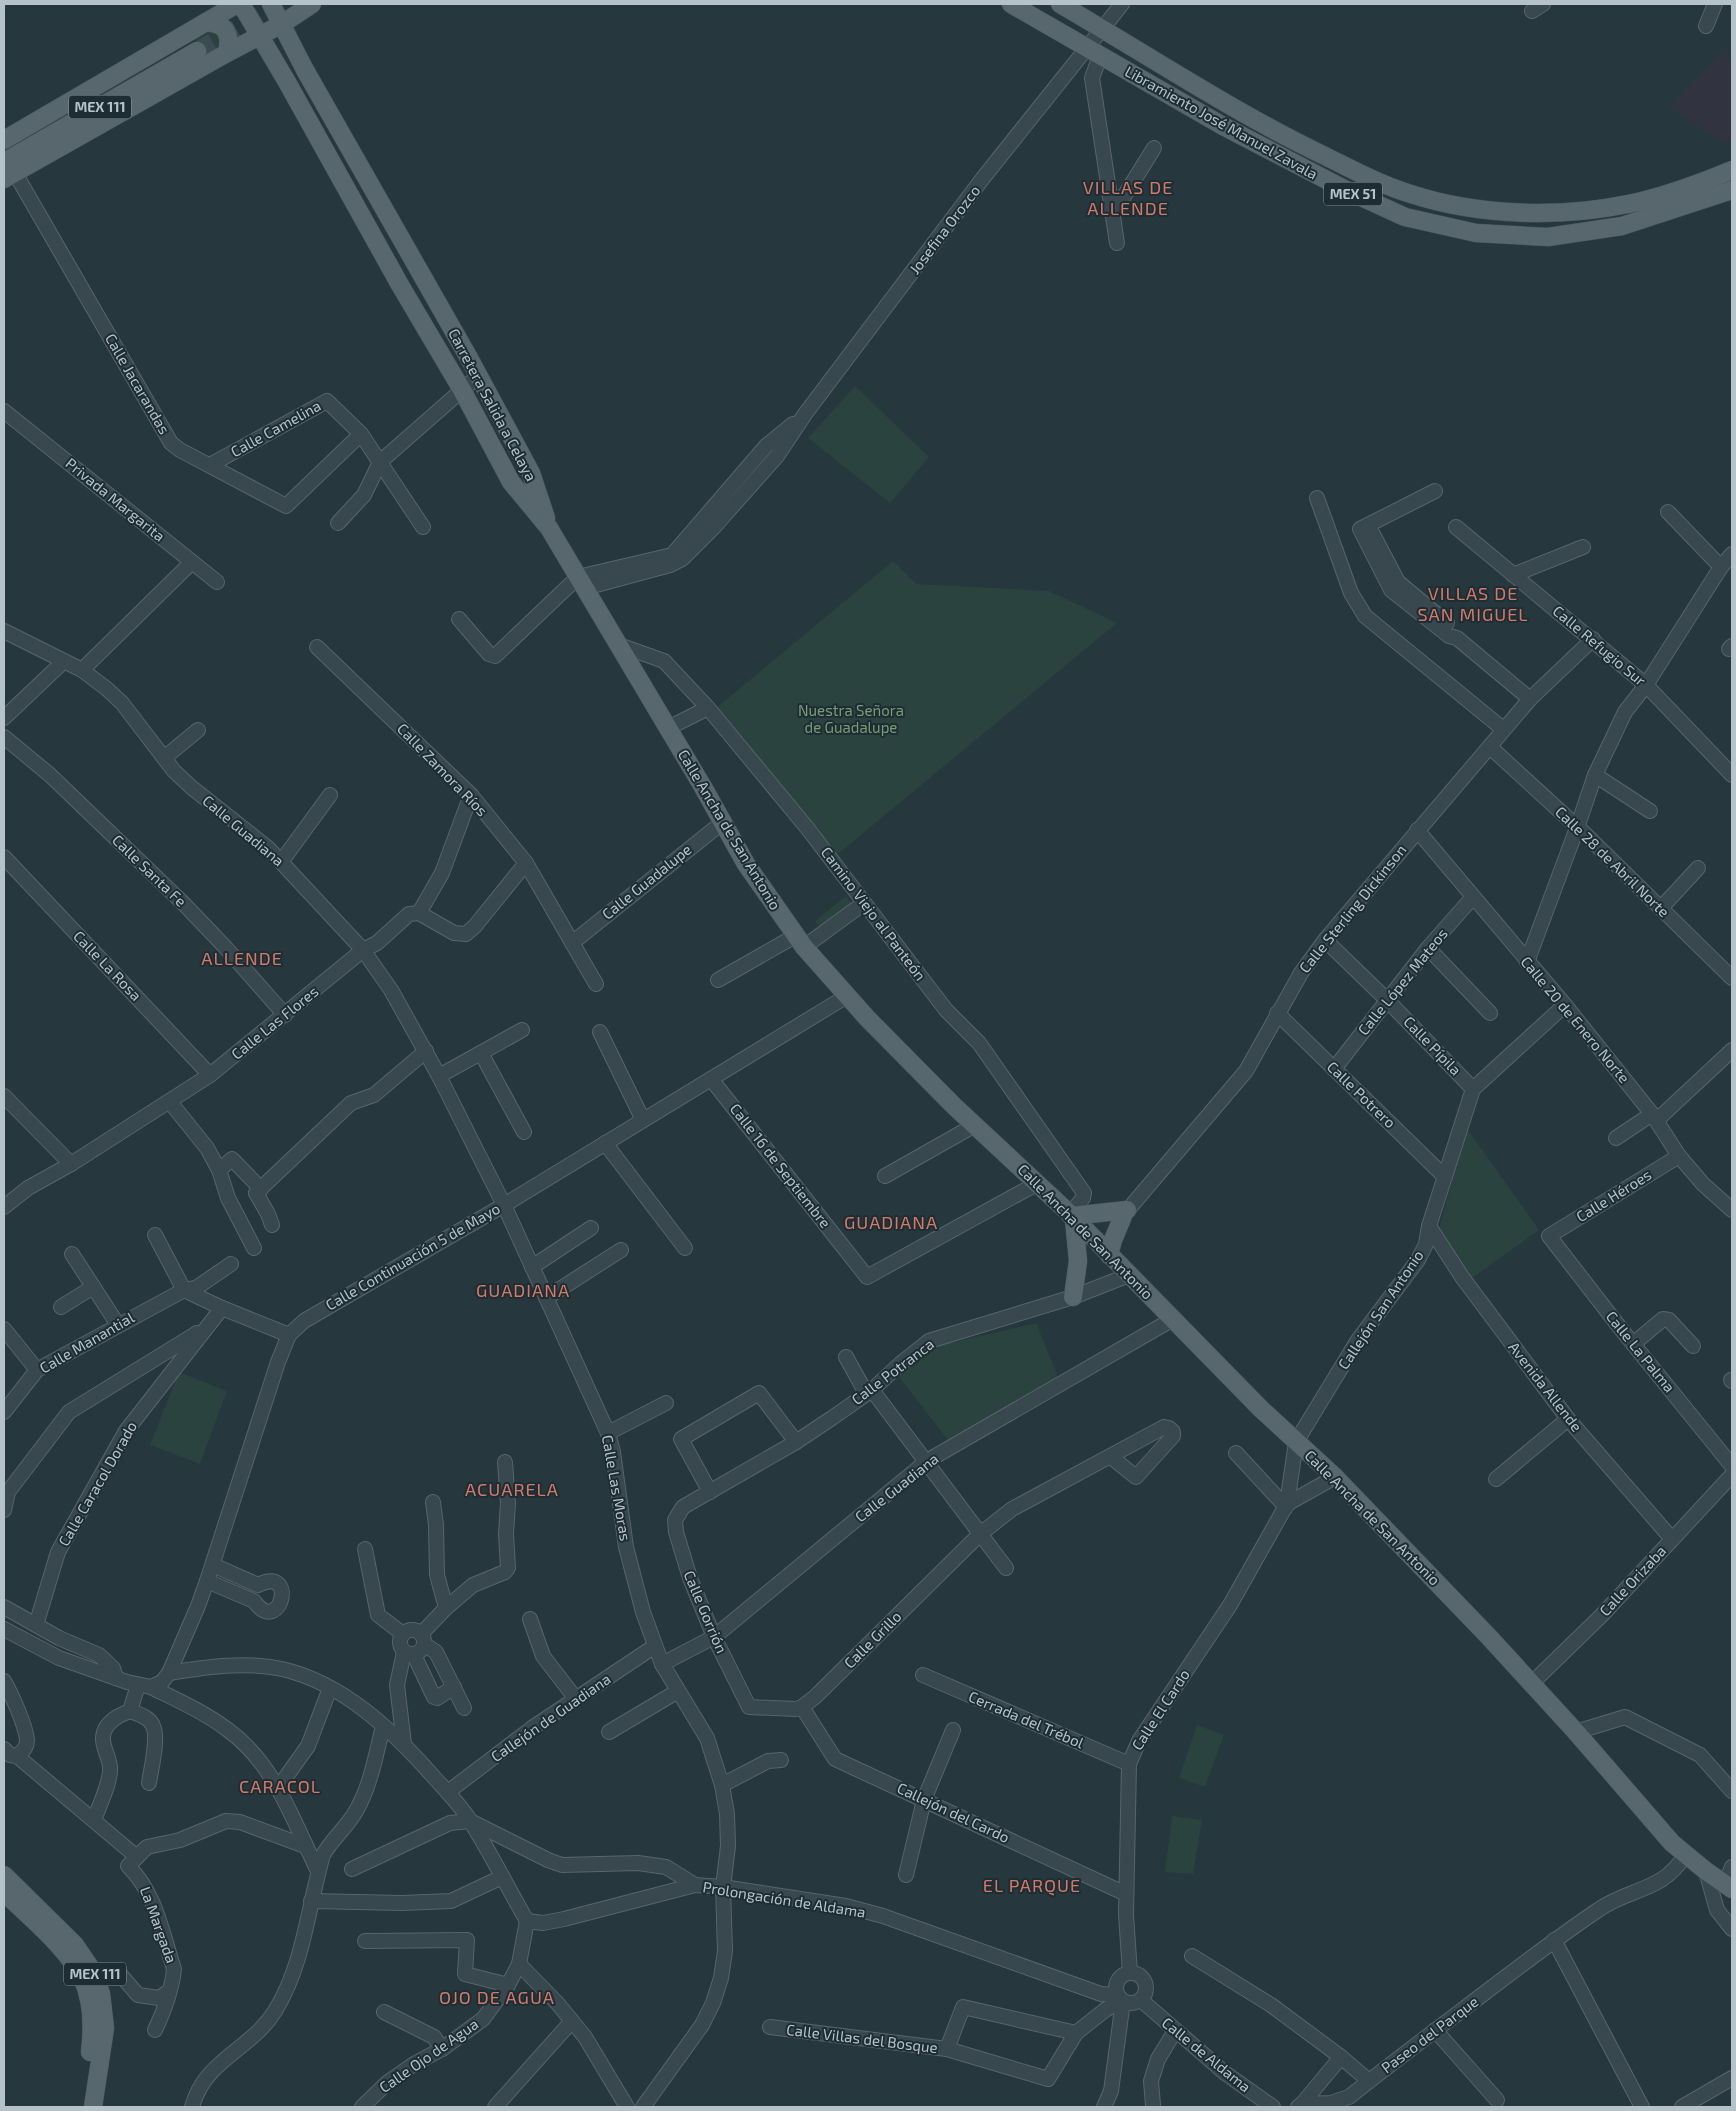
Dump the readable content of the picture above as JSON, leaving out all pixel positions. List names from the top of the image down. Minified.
{"streets":{"main road":["MEX 111","Libramiento José Manuel Zavala","MEX 51","Carretera Salida a Celaya","Calle Ancha de San Antonio"],"street":["Josefina Orozco","Calle Jacarandas","Calle Camelina","Privada Margarita","Calle Refugio Sur","Calle Zamora Ríos","Calle Guadiana","Calle 28 de Abril Norte","Calle Santa Fe","Calle Guadalupe","Calle Sterling Dickinson","Camino Viejo al Panteón","Calle La Rosa","Calle López Mateos","Calle 20 de Enero Norte","Calle Las Flores","Calle Pípila","Calle Potrero","Calle 16 de Septiembre","Calle Héroes","Calle Continuación 5 de Mayo","Callejón San Antonio","Calle Manantial","Calle La Palma","Calle Potranca","Avenida Allende","Calle Caracol Dorado","Calle Las Moras","Calle Orizaba","Calle Gorrión","Calle Grillo","Calle El Cardo","Callejón de Guadiana","Cerrada del Trébol","Callejón del Cardo","Prolongación de Aldama","La Margada","Paseo del Parque","Calle Villas del Bosque","Calle de Aldama","Calle Ojo de Agua"]},"crossings":[["MEX 111","Calle Jacarandas"],["Libramiento José Manuel Zavala","Josefina Orozco"],["Josefina Orozco","Calle Ancha de San Antonio"],["Calle Jacarandas","Calle Camelina"],["Carretera Salida a Celaya","Calle Ancha de San Antonio"],["Calle Refugio Sur","Calle Sterling Dickinson"],["Calle Zamora Ríos","Calle Guadalupe"],["Calle Ancha de San Antonio","Calle Guadiana"],["Calle Ancha de San Antonio","Calle Guadalupe"],["Calle Ancha de San Antonio","Camino Viejo al Panteón"],["Calle Ancha de San Antonio","Calle 16 de Septiembre"],["Calle Ancha de San Antonio","Calle Continuación 5 de Mayo"],["Calle Ancha de San Antonio","Callejón San Antonio"],["Calle Ancha de San Antonio","Calle Potranca"],["Calle Ancha de San Antonio","Calle Orizaba"],["Calle Ancha de San Antonio","Calle El Cardo"],["Calle Ancha de San Antonio","Paseo del Parque"],["Calle Guadiana","Calle Las Flores"],["Calle Guadiana","Calle Las Moras"],["Calle Guadiana","Calle Gorrión"],["Calle 28 de Abril Norte","Calle Sterling Dickinson"],["Calle Santa Fe","Calle Las Flores"],["Calle Sterling Dickinson","Calle 20 de Enero Norte"],["Calle Sterling Dickinson","Calle Pípila"],["Calle Sterling Dickinson","Calle Potrero"],["Calle La Rosa","Calle Las Flores"],["Calle López Mateos","Calle 20 de Enero Norte"],["Calle López Mateos","Calle Pípila"],["Calle López Mateos","Calle Potrero"],["Calle 20 de Enero Norte","Calle Héroes"],["Calle Pípila","Callejón San Antonio"],["Calle Potrero","Callejón San Antonio"],["Calle 16 de Septiembre","Calle Continuación 5 de Mayo"],["Calle Héroes","Calle La Palma"],["Calle Continuación 5 de Mayo","Calle Las Moras"],["Callejón San Antonio","Avenida Allende"],["Callejón San Antonio","Calle El Cardo"],["Calle Potranca","Calle Gorrión"],["Avenida Allende","Calle Orizaba"],["Calle Las Moras","Callejón de Guadiana"],["Calle Las Moras","Prolongación de Aldama"],["Calle Gorrión","Calle Grillo"],["Calle Gorrión","Callejón del Cardo"],["Calle Grillo","Callejón del Cardo"],["Calle El Cardo","Cerrada del Trébol"],["Calle El Cardo","Callejón del Cardo"],["Calle El Cardo","Prolongación de Aldama"],["Calle El Cardo","Calle de Aldama"],["Prolongación de Aldama","Calle de Aldama"],["Prolongación de Aldama","Calle Ojo de Agua"]],"districts":["VILLAS DE ALLENDE","VILLAS DE SAN MIGUEL","ALLENDE","GUADIANA","GUADIANA","ACUARELA","CARACOL","EL PARQUE","OJO DE AGUA"],"parks":["Nuestra Señora de Guadalupe"]}
